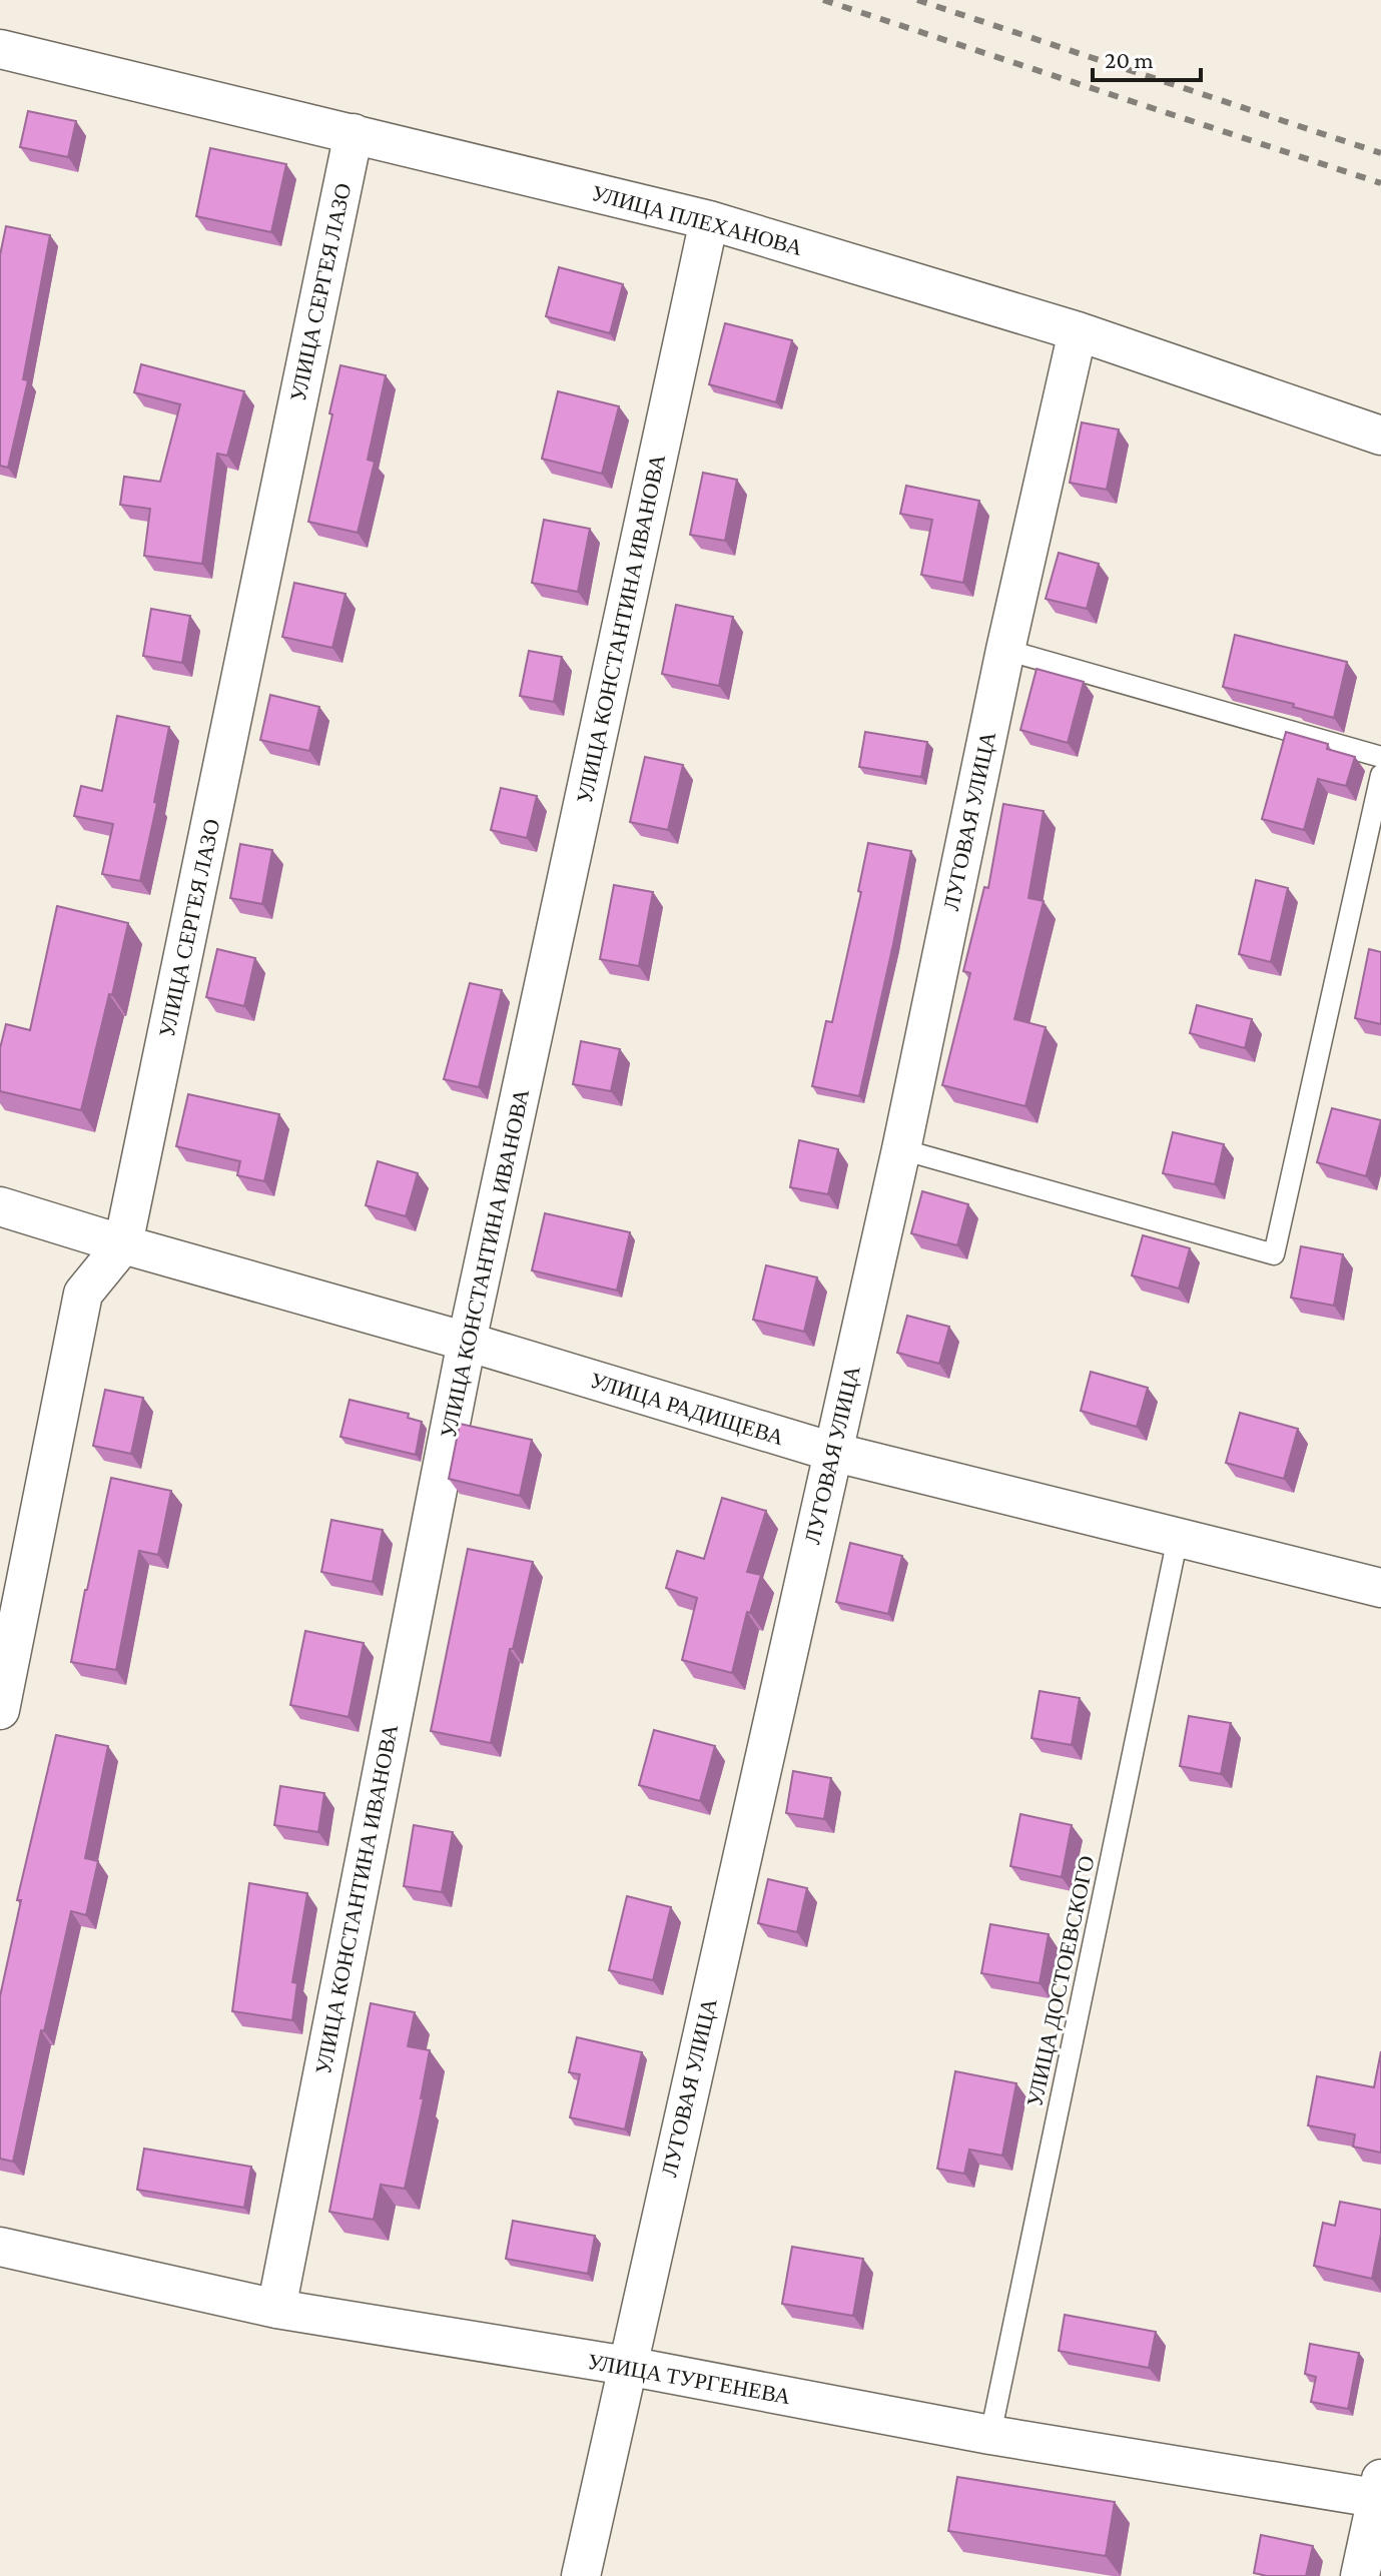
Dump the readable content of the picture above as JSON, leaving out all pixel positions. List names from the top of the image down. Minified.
{"streets":{"street":["УЛИЦА ПЛЕХАНОВА","УЛИЦА СЕРГЕЯ ЛАЗО","УЛИЦА КОНСТАНТИНА ИВАНОВА","ЛУГОВАЯ УЛИЦА","УЛИЦА РАДИЩЕВА","УЛИЦА ТУРГЕНЕВА"],"lane":["УЛИЦА ДОСТОЕВСКОГО"]},"crossings":[["УЛИЦА ПЛЕХАНОВА","УЛИЦА СЕРГЕЯ ЛАЗО"],["УЛИЦА ПЛЕХАНОВА","УЛИЦА КОНСТАНТИНА ИВАНОВА"],["УЛИЦА ПЛЕХАНОВА","ЛУГОВАЯ УЛИЦА"],["УЛИЦА СЕРГЕЯ ЛАЗО","УЛИЦА РАДИЩЕВА"],["УЛИЦА КОНСТАНТИНА ИВАНОВА","УЛИЦА РАДИЩЕВА"],["УЛИЦА КОНСТАНТИНА ИВАНОВА","УЛИЦА ТУРГЕНЕВА"],["ЛУГОВАЯ УЛИЦА","УЛИЦА РАДИЩЕВА"],["ЛУГОВАЯ УЛИЦА","УЛИЦА ТУРГЕНЕВА"],["УЛИЦА РАДИЩЕВА","УЛИЦА ДОСТОЕВСКОГО"],["УЛИЦА ДОСТОЕВСКОГО","УЛИЦА ТУРГЕНЕВА"]],"scale_bar":"20 m"}
